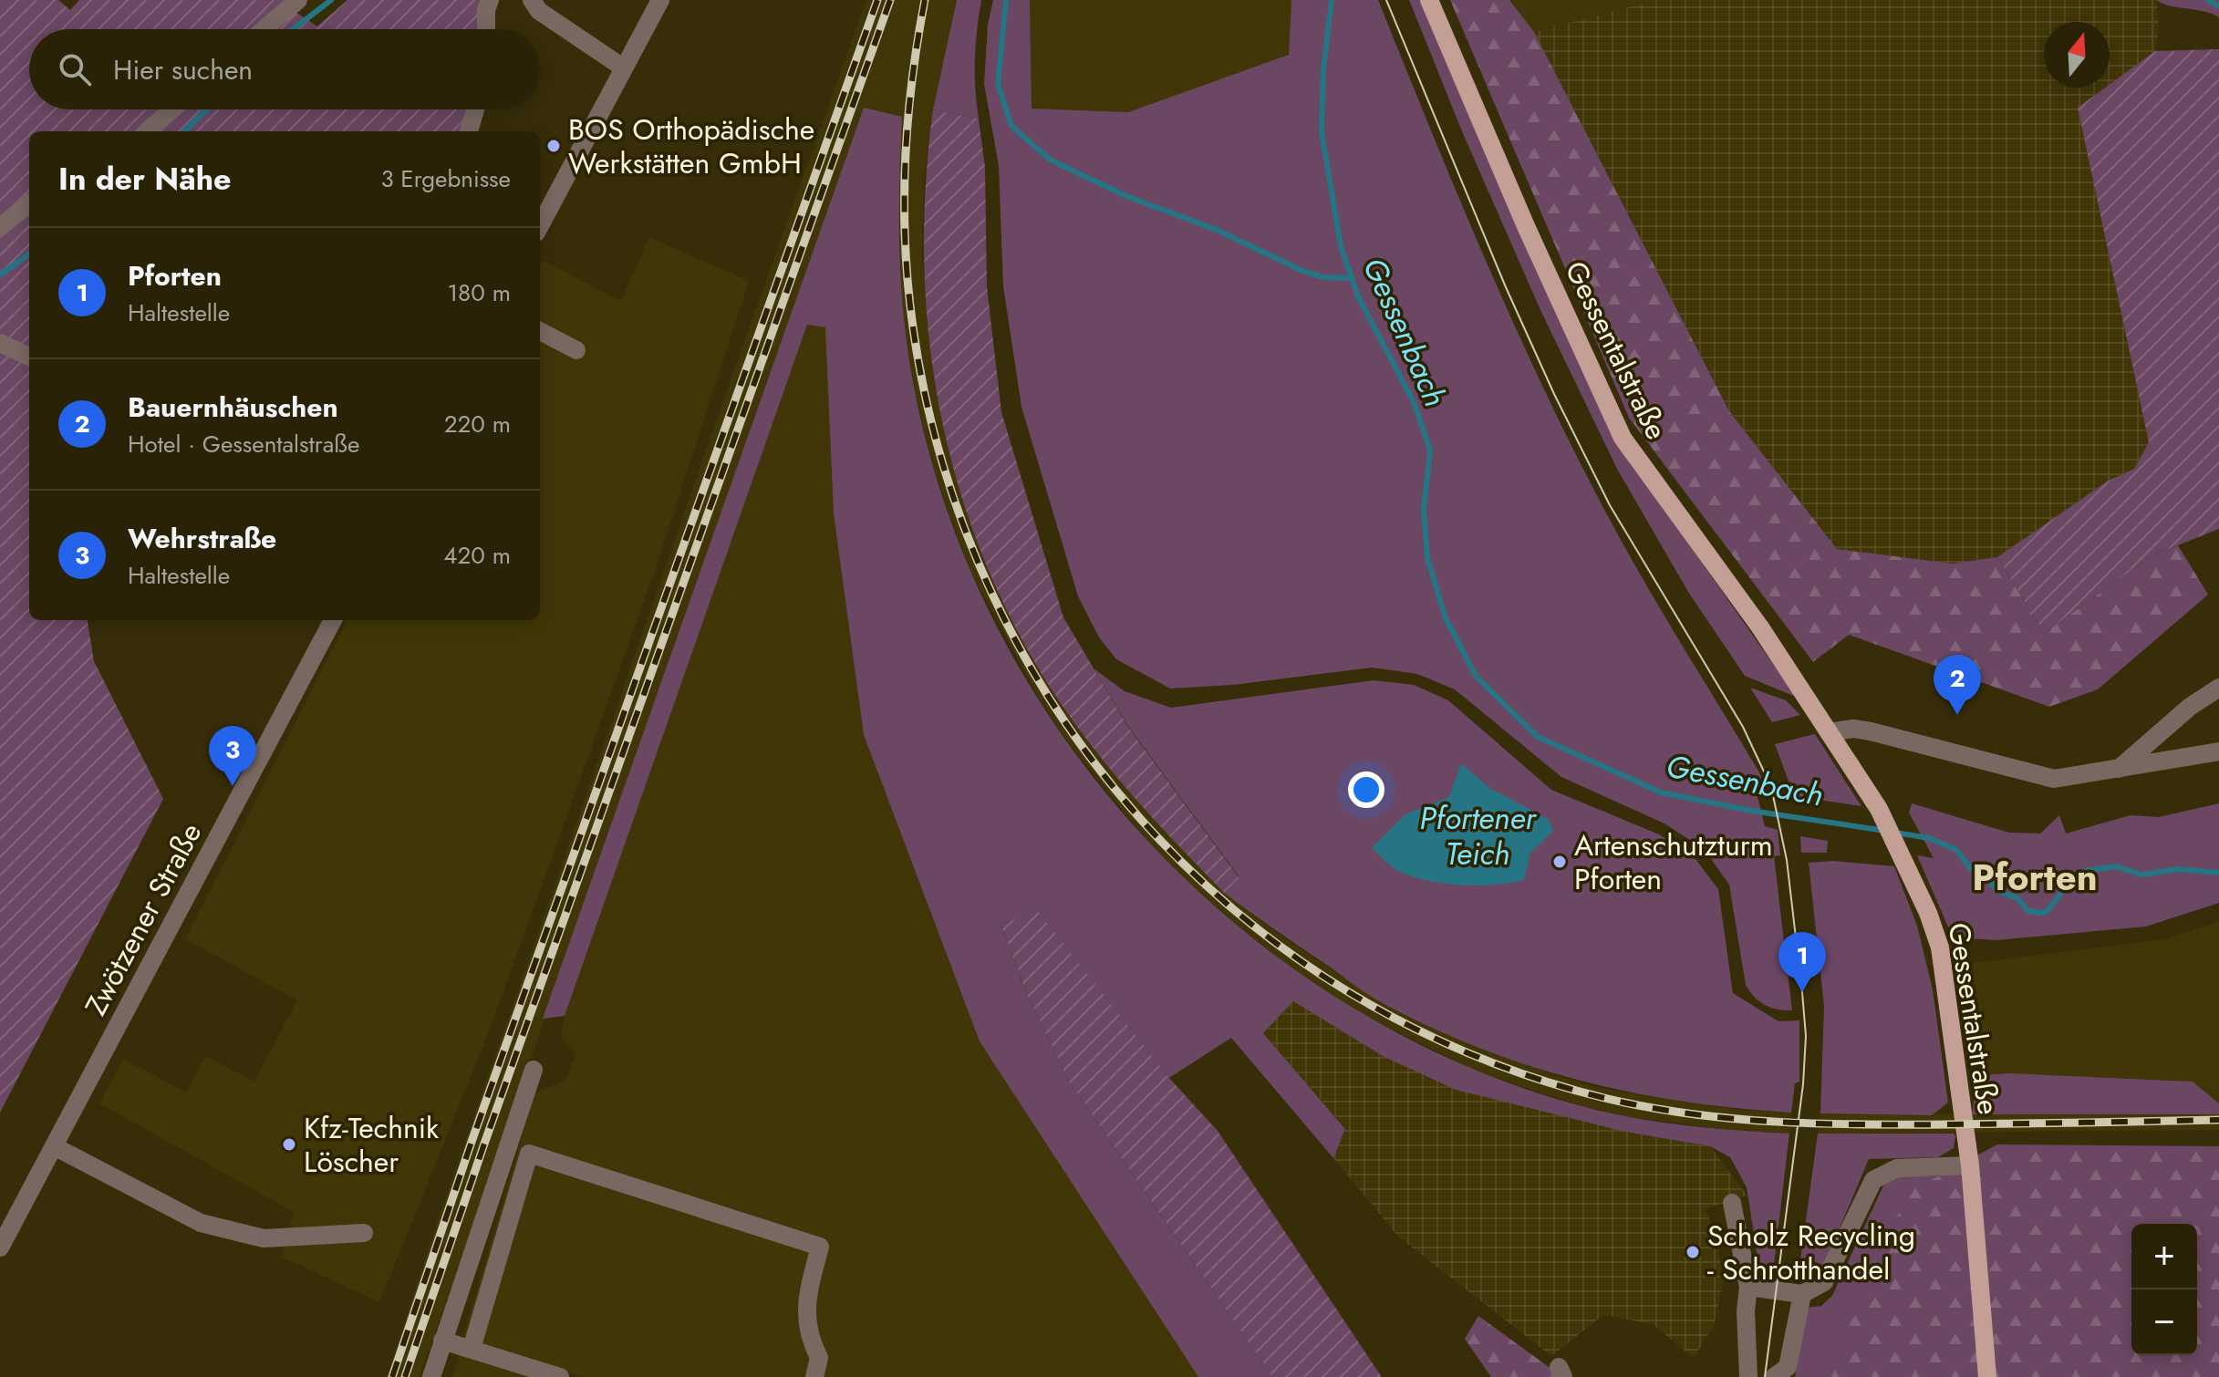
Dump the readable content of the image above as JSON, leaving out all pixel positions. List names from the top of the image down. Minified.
{"streets":{"main road":["Gessentalstraße"],"street":["Zwötzener Straße"]},"districts":["Pforten"],"water":["Gessenbach","Pfortener Teich"],"places":["BOS Orthopädische Werkstätten GmbH","Artenschutzturm Pforten","Kfz-Technik Löscher","Scholz Recycling - Schrotthandel"],"north":"top","page":{"search":"Hier suchen","heading":["In der Nähe","3 Ergebnisse"],"list":[{"mark":"1","name":"Pforten","note":"Haltestelle","value":"180 m"},{"mark":"2","name":"Bauernhäuschen","note":"Hotel · Gessentalstraße","value":"220 m"},{"mark":"3","name":"Wehrstraße","note":"Haltestelle","value":"420 m"}],"pins":["2","3","1"],"map_buttons":["+","−"]}}
